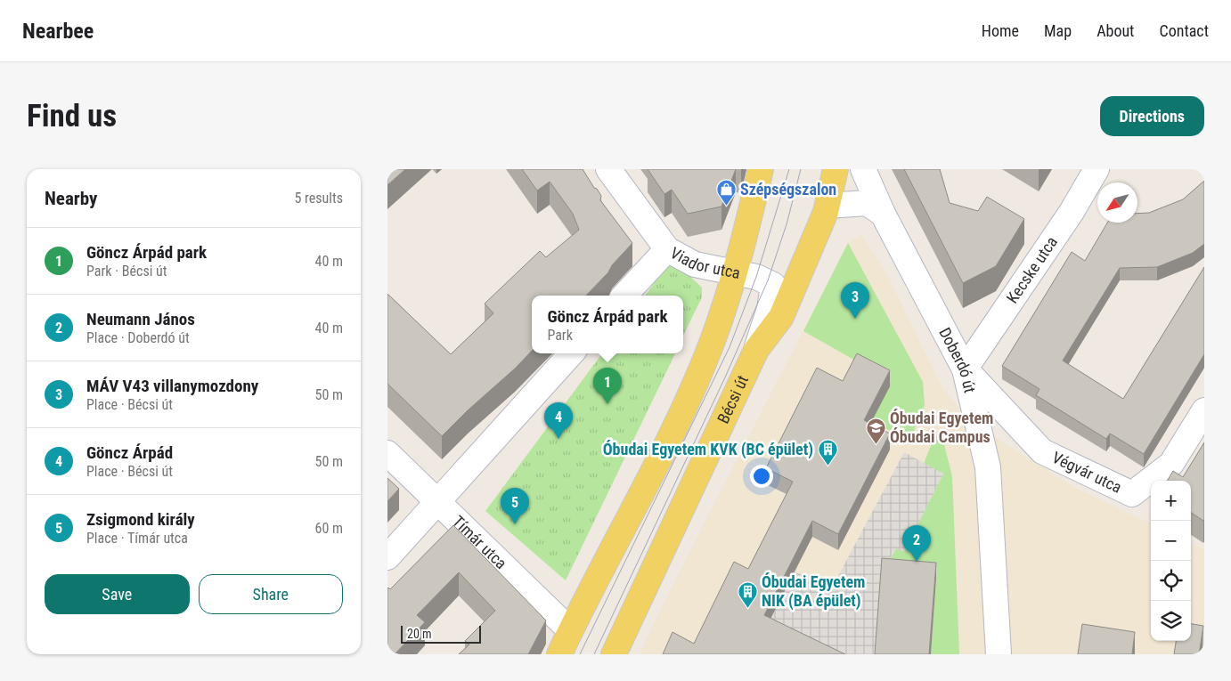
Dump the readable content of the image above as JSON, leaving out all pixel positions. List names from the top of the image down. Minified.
{"streets":{"main road":["Bécsi út"],"street":["Viador utca","Kecske utca","Doberdó út","Végvár utca","Tímár utca"]},"crossings":[["Viador utca","Bécsi út"],["Kecske utca","Doberdó út"],["Kecske utca","Végvár utca"],["Doberdó út","Végvár utca"]],"places":{"shop":["Szépségszalon"],"school or university":["Óbudai Egyetem Óbudai Campus"],"building":["Óbudai Egyetem KVK (BC épület)","Óbudai Egyetem NIK (BA épület)"]},"scale_bar":"20 m","north":"bottom left","page":{"header":"Nearbee","nav":["Home","Map","About","Contact"],"buttons":["Directions",["Save","Share"]],"title":"Find us","heading":["Nearby","5 results"],"list":[{"mark":"1","name":"Göncz Árpád park","note":"Park · Bécsi út","value":"40 m"},{"mark":"2","name":"Neumann János","note":"Place · Doberdó út","value":"40 m"},{"mark":"3","name":"MÁV V43 villanymozdony","note":"Place · Bécsi út","value":"50 m"},{"mark":"4","name":"Göncz Árpád","note":"Place · Bécsi út","value":"50 m"},{"mark":"5","name":"Zsigmond király","note":"Place · Tímár utca","value":"60 m"}],"pins":["3","1","4","5","2"],"popup":["Göncz Árpád park","Park"],"map_buttons":["+","−"],"scale":"20 m"}}
